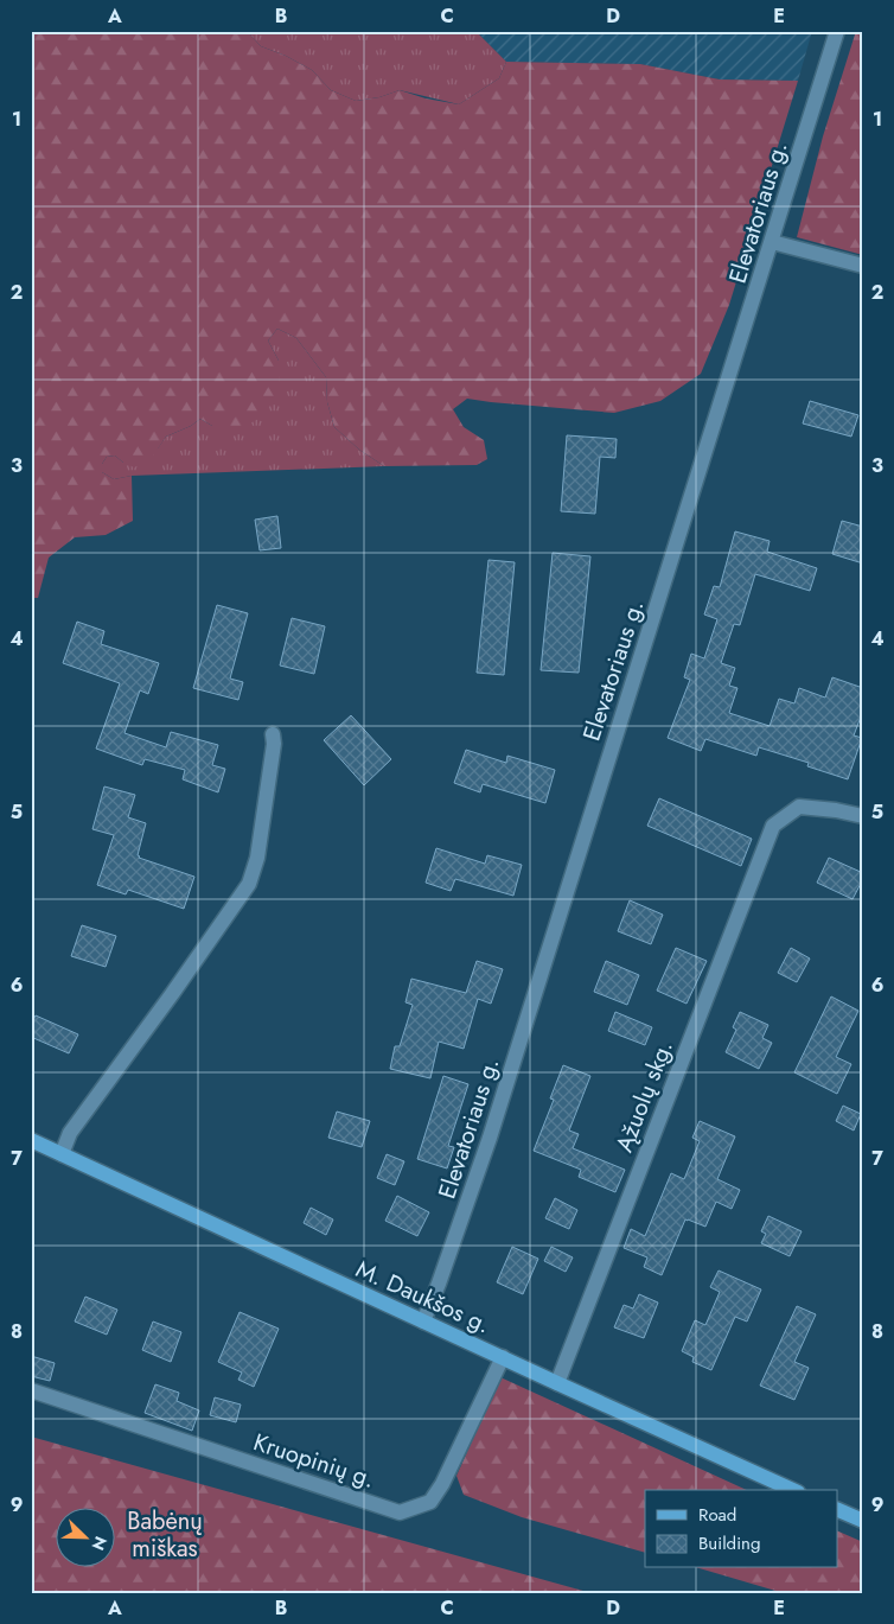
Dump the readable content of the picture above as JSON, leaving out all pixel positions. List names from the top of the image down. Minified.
{"streets":{"main road":["M. Daukšos g."],"street":["Elevatoriaus g.","Ąžuolų skg.","Kruopinių g."]},"crossings":[["Elevatoriaus g.","M. Daukšos g."],["Ąžuolų skg.","M. Daukšos g."],["M. Daukšos g.","Kruopinių g."]],"parks":["Babėnų miškas"],"legend":["Road","Building"],"north":"bottom right","grid":{"columns":["A","B","C","D","E"],"rows":["1","2","3","4","5","6","7","8","9"]}}
